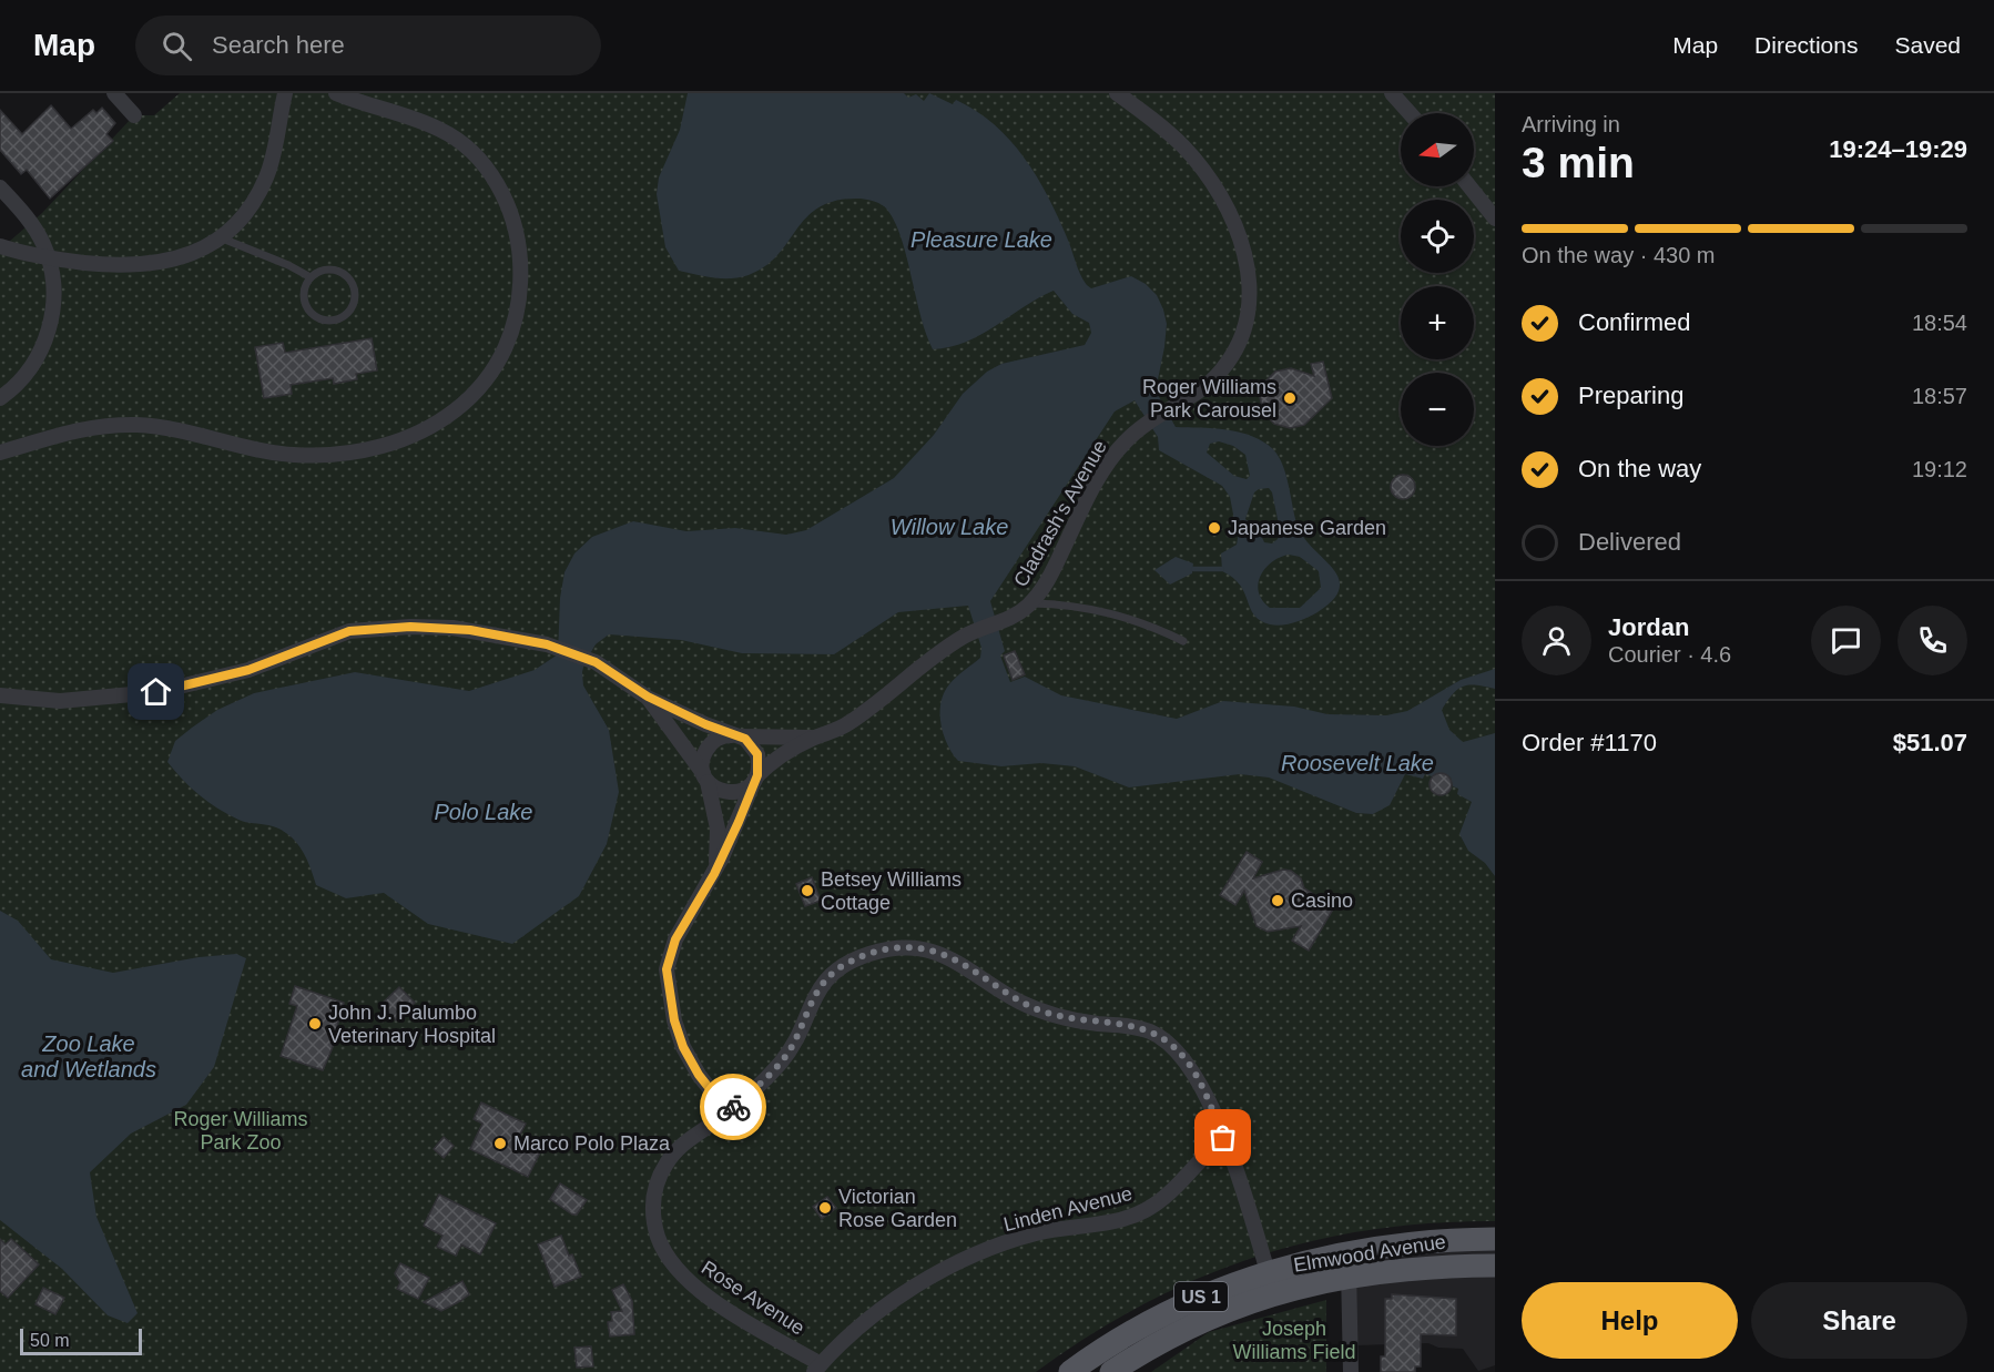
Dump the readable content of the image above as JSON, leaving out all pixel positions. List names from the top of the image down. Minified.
{"streets":{"main road":["Elmwood Avenue","US 1"],"street":["Cladrash's Avenue","Linden Avenue","Rose Avenue"]},"crossings":[["Linden Avenue","Rose Avenue"],["Elmwood Avenue","Rose Avenue"]],"water":["Pleasure Lake","Willow Lake","Roosevelt Lake","Polo Lake","Zoo Lake and Wetlands"],"parks":["Roger Williams Park Zoo","Joseph Williams Field"],"places":["Roger Williams Park Carousel","Japanese Garden","Betsey Williams Cottage","Casino","John J. Palumbo Veterinary Hospital","Marco Polo Plaza","Victorian Rose Garden"],"scale_bar":"50 m","north":"left","page":{"header":"Map","search":"Search here","nav":["Map","Directions","Saved"],"heading":["3 min","Arriving in","19:24–19:29"],"panel":["Jordan","Courier · 4.6","Order #1170","$51.07"],"map_buttons":["+","−"],"bar":"On the way · 430 m","list":[["Confirmed","18:54"],["Preparing","18:57"],["On the way","19:12"],"Delivered"],"buttons":["Help","Share"],"scale":"50 m"}}
